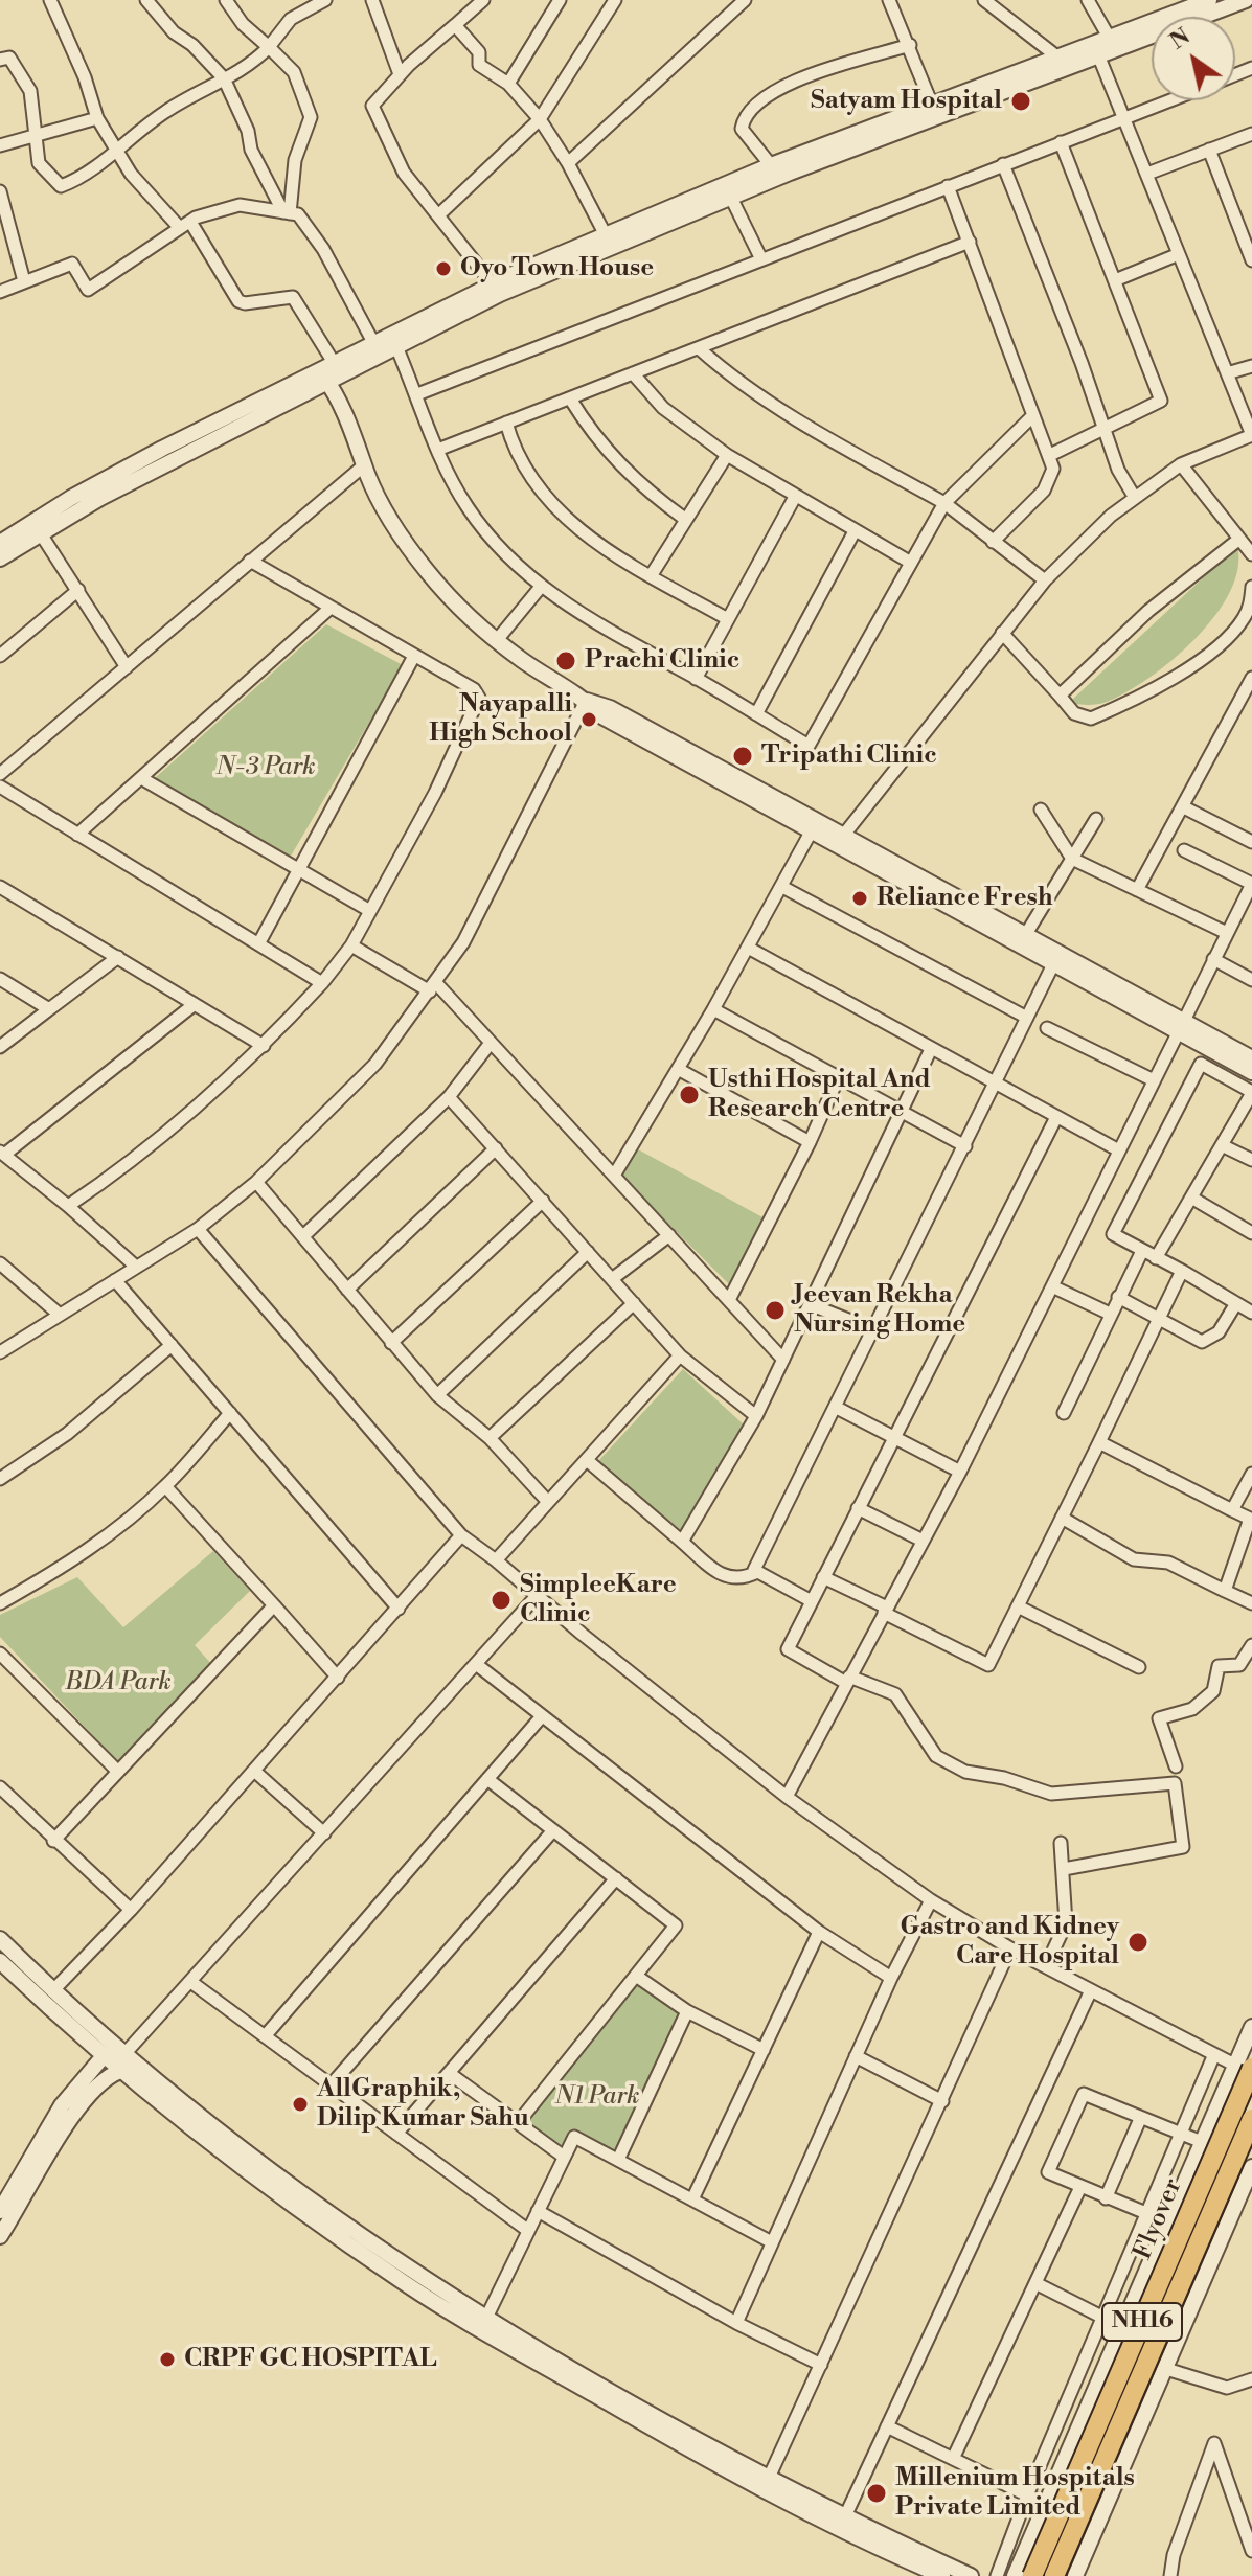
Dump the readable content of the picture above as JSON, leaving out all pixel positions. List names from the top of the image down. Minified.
{"streets":{"highway":["Flyover","NH16"]},"parks":["N-3 Park","BDA Park","N1 Park"],"places":["Satyam Hospital","Oyo Town House","Prachi Clinic","Nayapalli High School","Tripathi Clinic","Reliance Fresh","Usthi Hospital And Research Centre","Jeevan Rekha Nursing Home","SimpleeKare Clinic","Gastro and Kidney Care Hospital","AllGraphik, Dilip Kumar Sahu","CRPF GC HOSPITAL","Millenium Hospitals Private Limited"],"north":"top left"}
